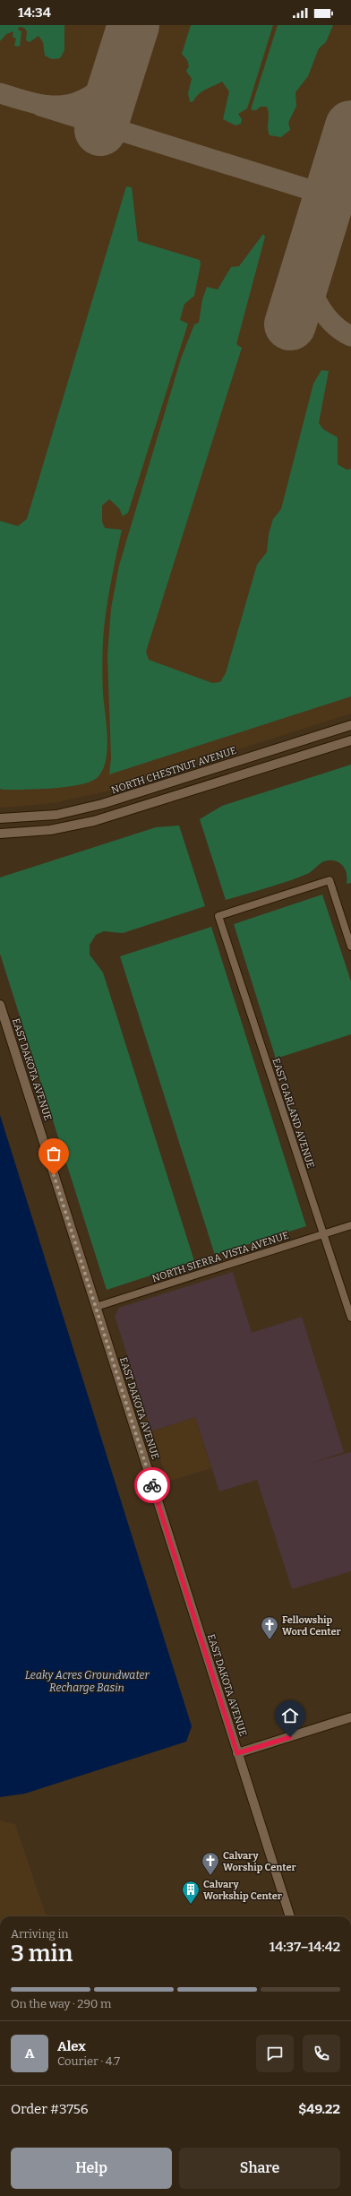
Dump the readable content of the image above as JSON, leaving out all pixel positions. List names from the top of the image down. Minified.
{"streets":{"street":["NORTH CHESTNUT AVENUE","EAST DAKOTA AVENUE","EAST GARLAND AVENUE","NORTH SIERRA VISTA AVENUE"]},"crossings":[["EAST DAKOTA AVENUE","NORTH SIERRA VISTA AVENUE"],["EAST GARLAND AVENUE","NORTH SIERRA VISTA AVENUE"]],"water":["Leaky Acres Groundwater Recharge Basin"],"places":{"church":["Fellowship Word Center","Calvary Worship Center"],"building":["Calvary Workship Center"]},"page":{"status":"14:34","heading":["3 min","Arriving in","14:37–14:42"],"panel":["Alex","Courier · 4.7","Order #3756","$49.22"],"bar":"On the way · 290 m","round":"A","buttons":["Help","Share"]}}
